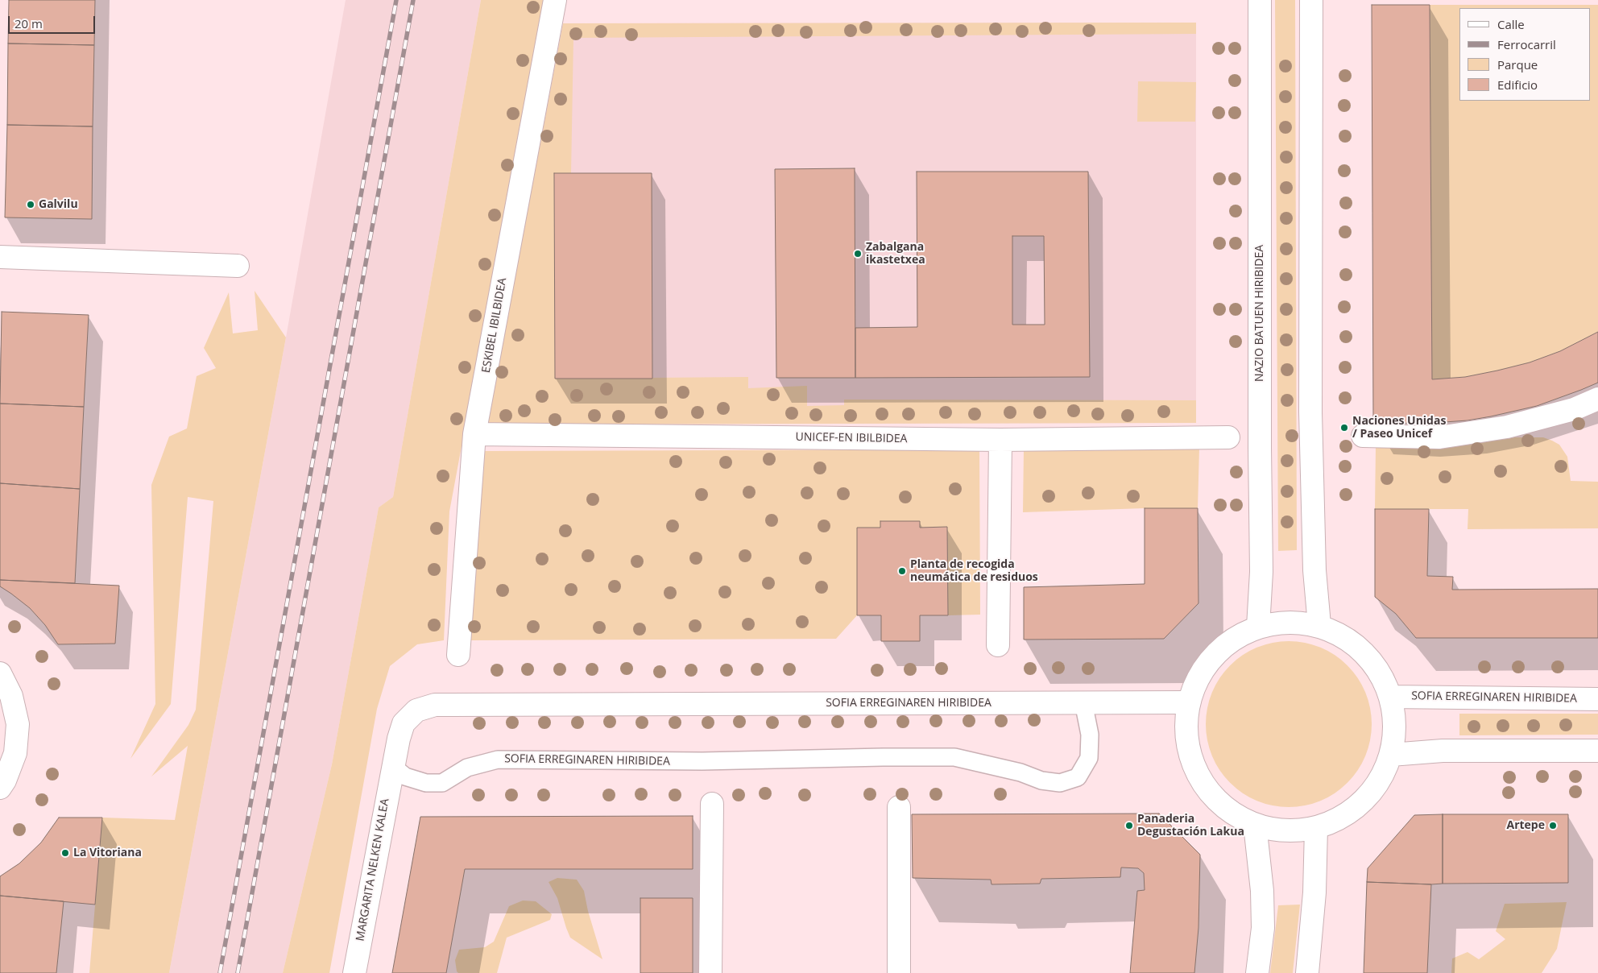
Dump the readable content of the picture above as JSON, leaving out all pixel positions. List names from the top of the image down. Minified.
{"streets":{"street":["NAZIO BATUEN HIRIBIDEA","ESKIBEL IBILBIDEA","UNICEF-EN IBILBIDEA","SOFIA ERREGINAREN HIRIBIDEA","MARGARITA NELKEN KALEA"]},"crossings":[["ESKIBEL IBILBIDEA","UNICEF-EN IBILBIDEA"],["SOFIA ERREGINAREN HIRIBIDEA","MARGARITA NELKEN KALEA"]],"places":["Galvilu","Zabalgana ikastetxea","Naciones Unidas / Paseo Unicef","Planta de recogida neumática de residuos","Panaderia Degustación Lakua","Artepe","La Vitoriana"],"legend":["Calle","Ferrocarril","Parque","Edificio"],"scale_bar":"20 m"}
